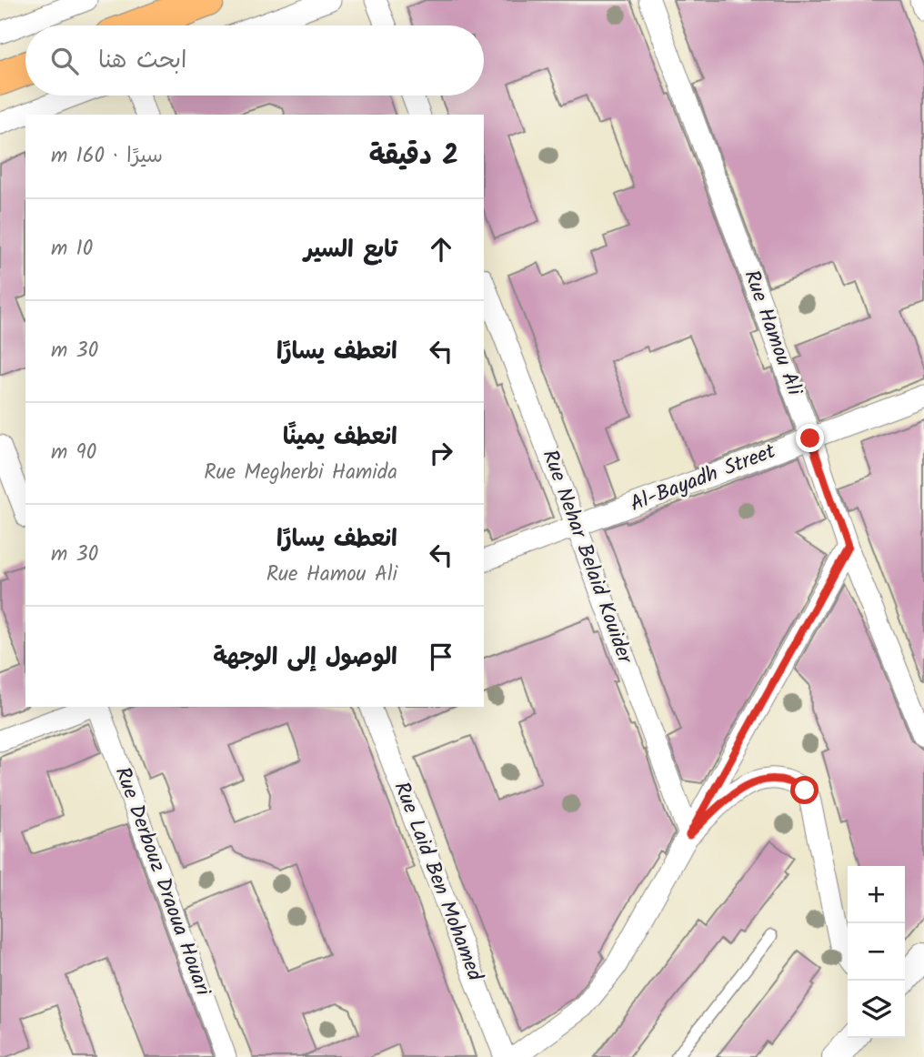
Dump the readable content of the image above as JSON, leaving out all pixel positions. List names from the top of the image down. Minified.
{"streets":{"street":["Rue Hamou Ali","Al-Bayadh Street","Rue Nehar Belaid Kouider","Rue Derbouz Draoua Houari","Rue Laid Ben Mohamed"]},"crossings":[["Rue Hamou Ali","Al-Bayadh Street"],["Al-Bayadh Street","Rue Nehar Belaid Kouider"]],"page":{"search":"ابحث هنا","heading":["2 دقيقة","سيرًا · 160 m"],"list":[["تابع السير","10 m"],["انعطف يسارًا","30 m"],["انعطف يمينًا","Rue Megherbi Hamida","90 m"],["انعطف يسارًا","Rue Hamou Ali","30 m"],"الوصول إلى الوجهة"],"map_buttons":["+","−"]}}
